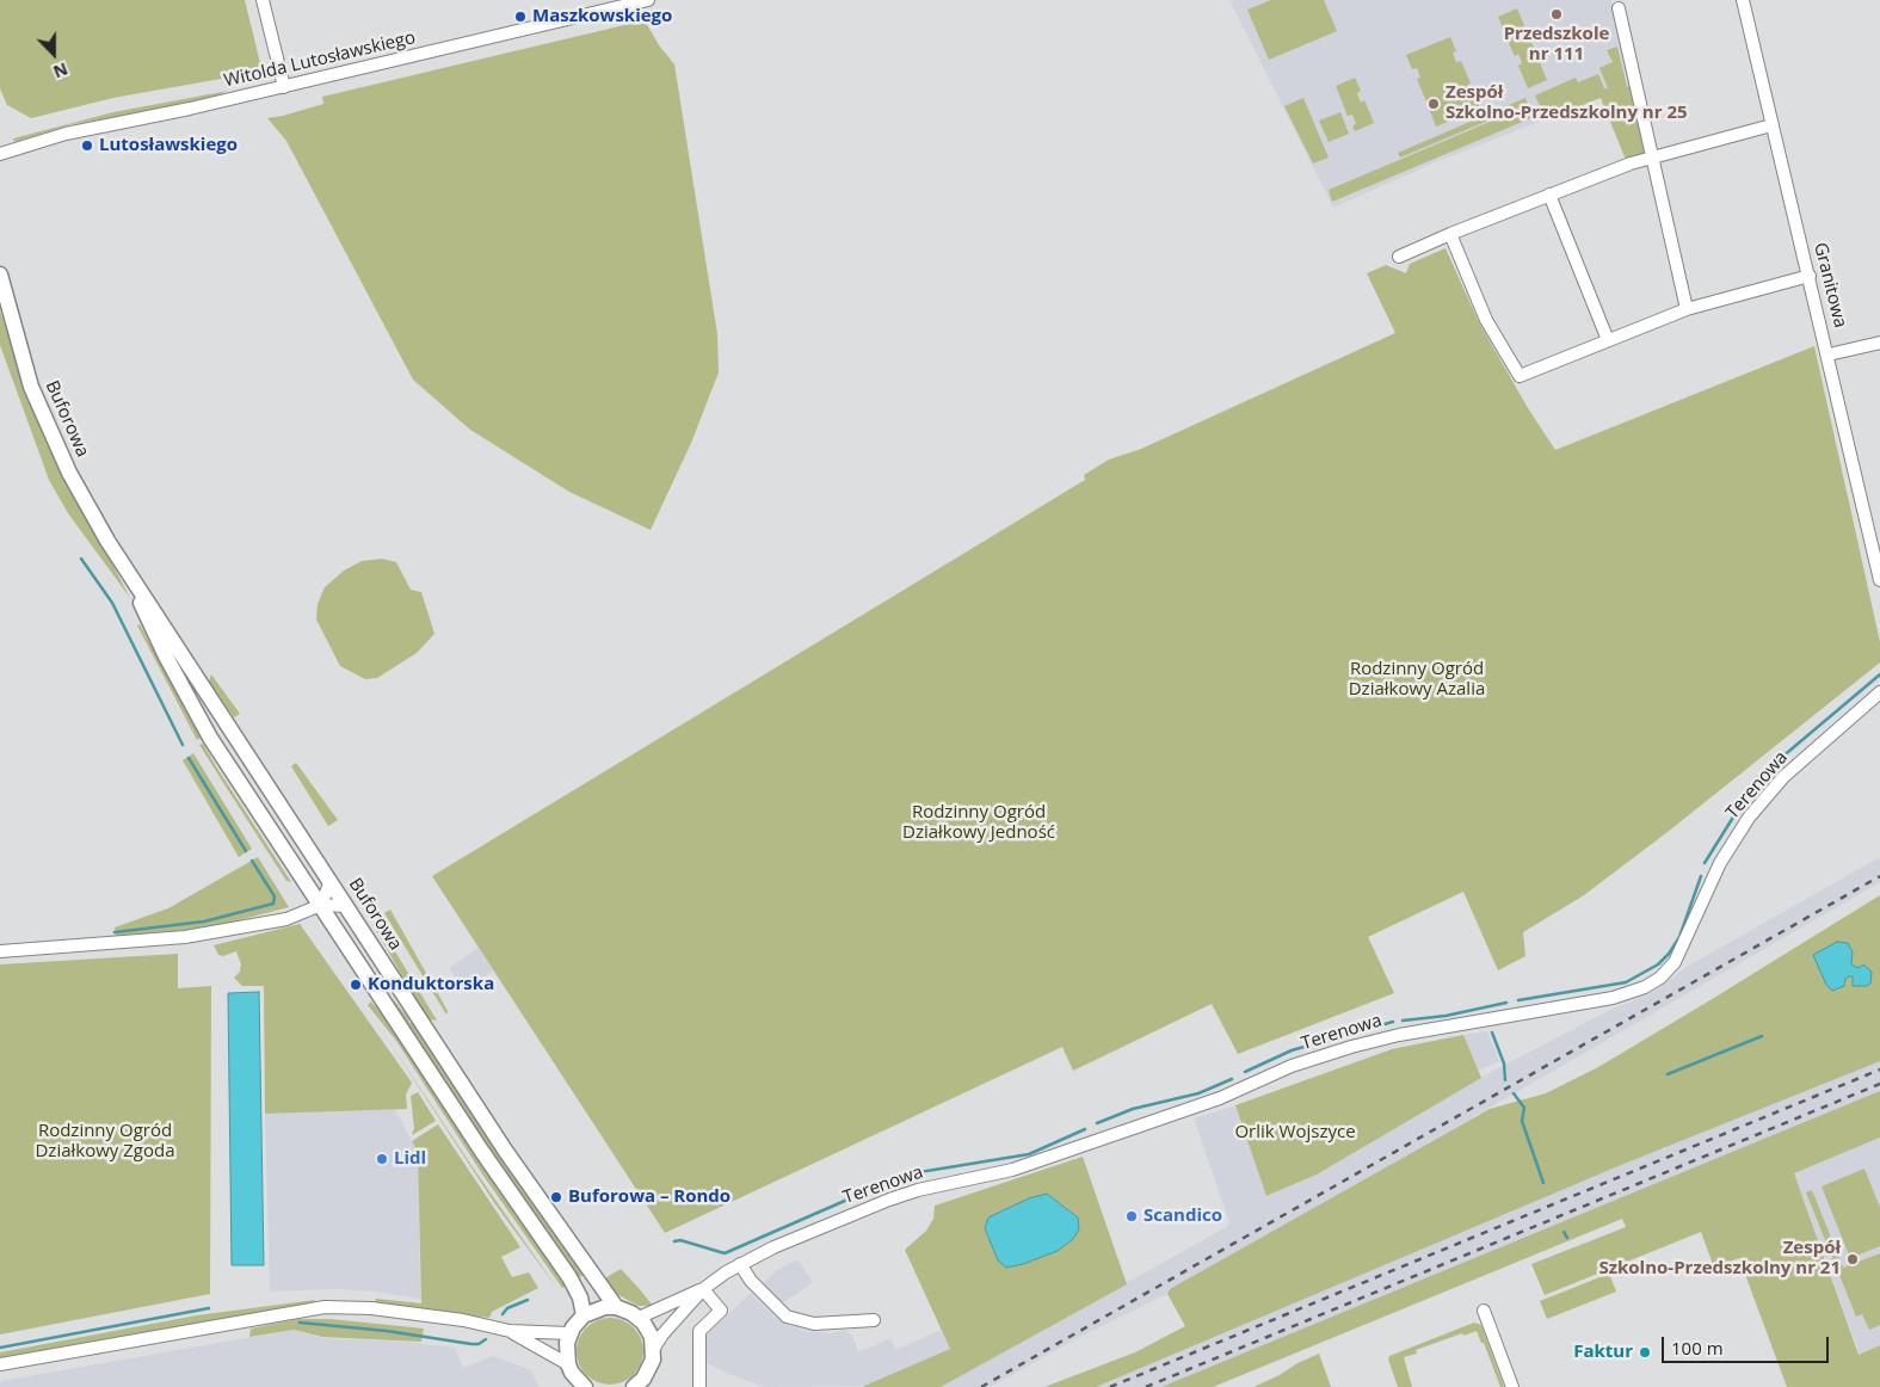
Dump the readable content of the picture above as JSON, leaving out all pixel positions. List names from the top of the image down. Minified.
{"streets":{"main road":["Buforowa"],"street":["Witolda Lutosławskiego","Granitowa","Terenowa"]},"parks":["Rodzinny Ogród Działkowy Azalia","Rodzinny Ogród Działkowy Jedność","Rodzinny Ogród Działkowy Zgoda","Orlik Wojszyce"],"places":["Przedszkole nr 111","Maszkowskiego","Zespół Szkolno-Przedszkolny nr 25","Lutosławskiego","Konduktorska","Lidl","Buforowa – Rondo","Scandico","Zespół Szkolno-Przedszkolny nr 21","Faktur"],"scale_bar":"100 m","north":"bottom"}
